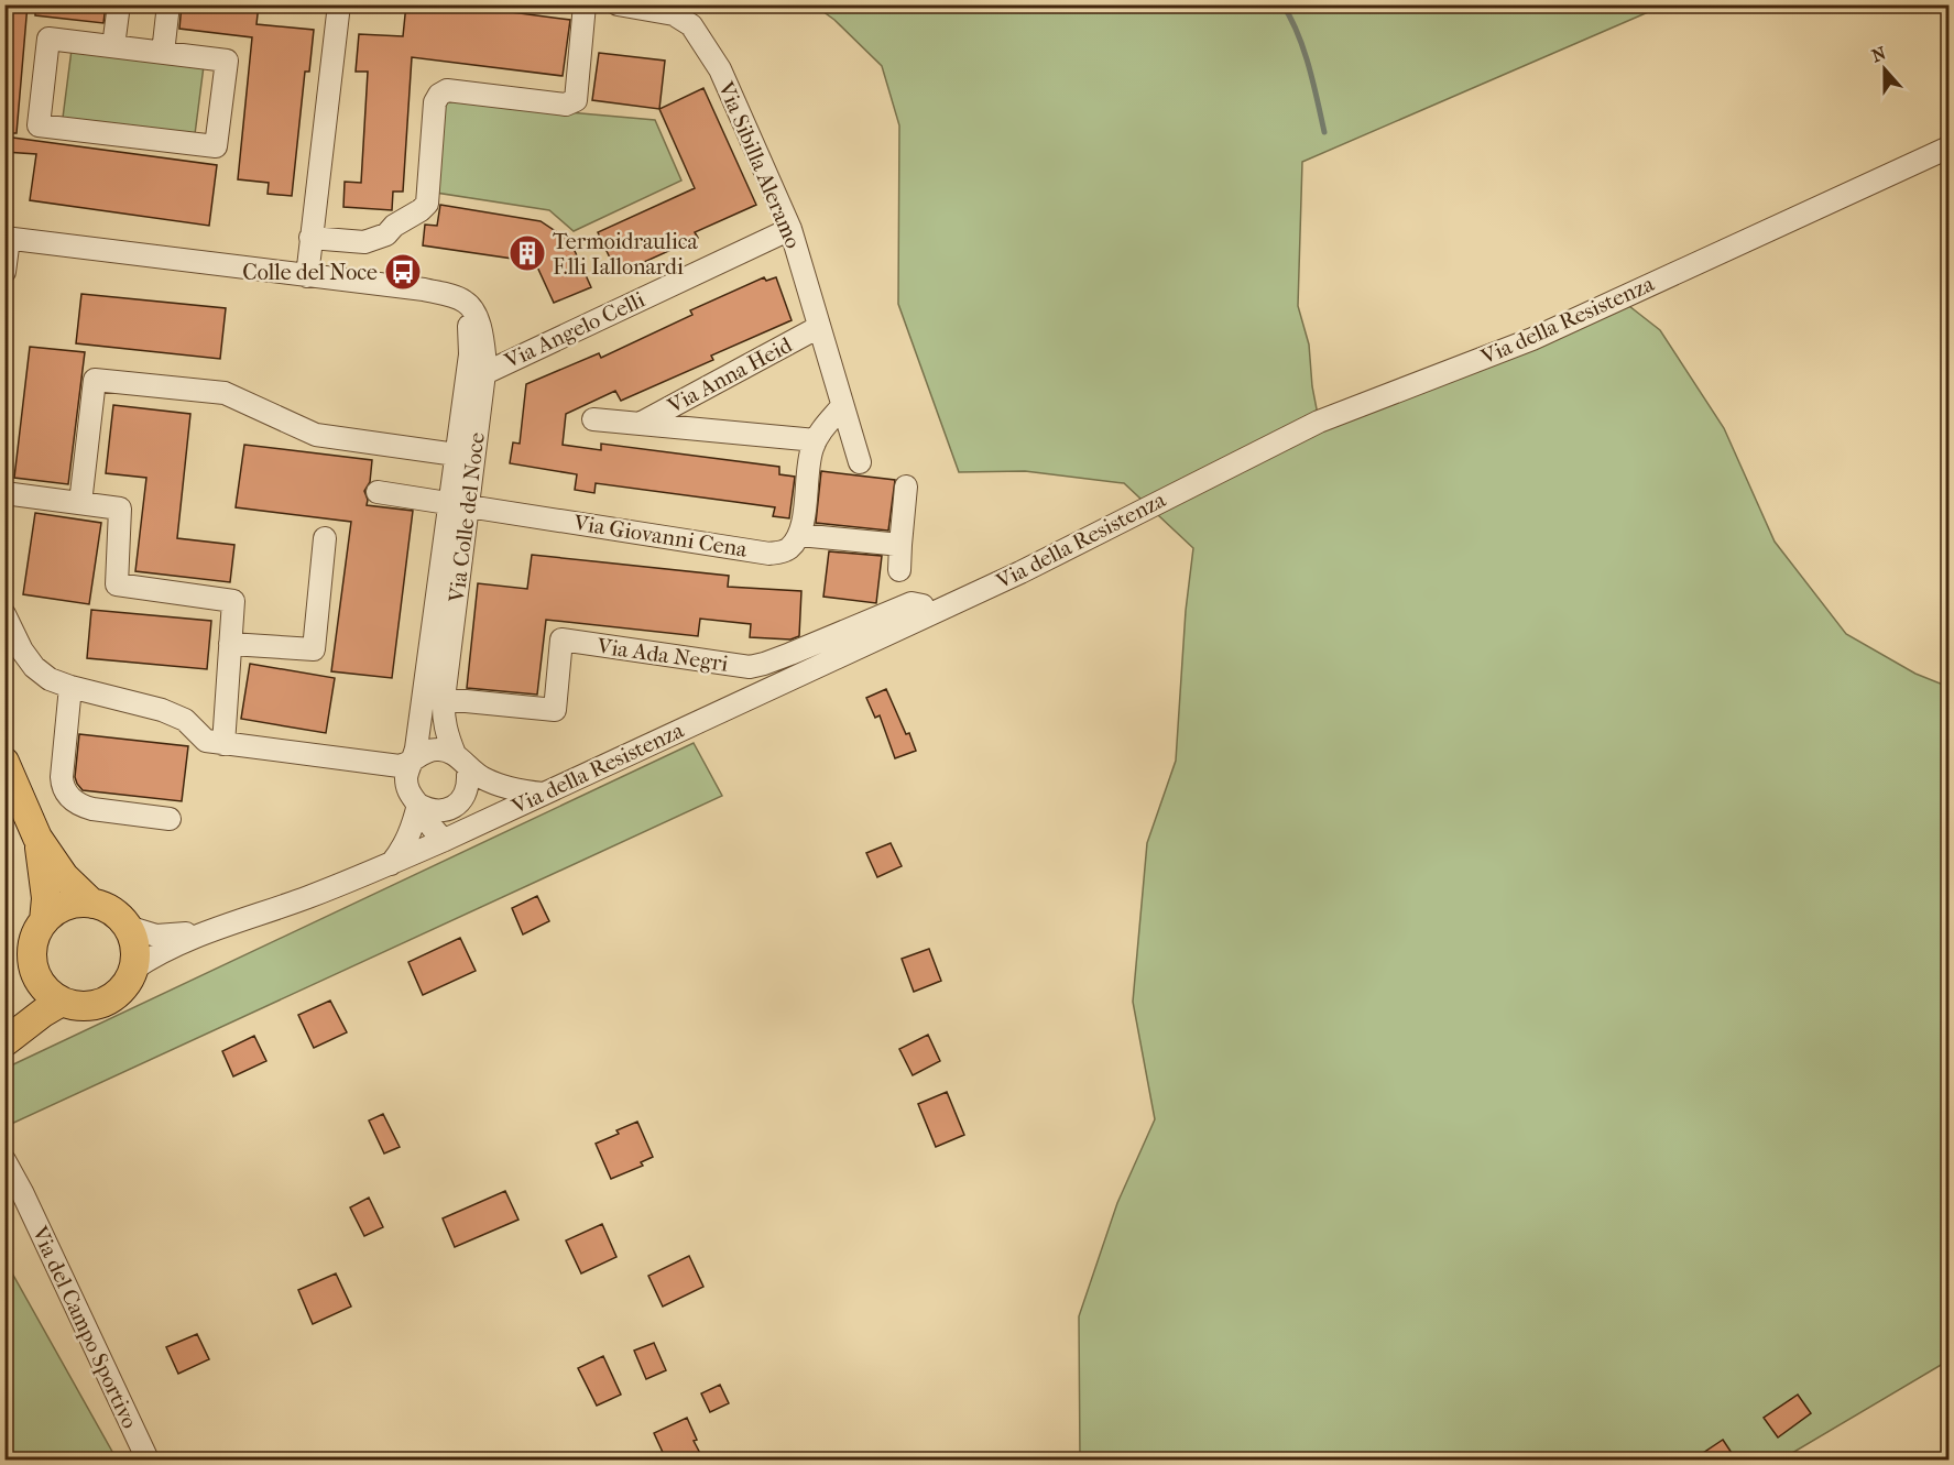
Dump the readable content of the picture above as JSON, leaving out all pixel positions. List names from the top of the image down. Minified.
{"streets":{"street":["Via Sibilla Aleramo","Via della Resistenza","Via Angelo Celli","Via Anna Heid","Via Colle del Noce","Via Giovanni Cena","Via Ada Negri","Via del Campo Sportivo"]},"crossings":[["Via Sibilla Aleramo","Via Angelo Celli"],["Via Sibilla Aleramo","Via Anna Heid"],["Via della Resistenza","Via Colle del Noce"],["Via della Resistenza","Via Ada Negri"],["Via Angelo Celli","Via Colle del Noce"],["Via Colle del Noce","Via Giovanni Cena"],["Via Colle del Noce","Via Ada Negri"]],"places":{"building":["Termoidraulica F.lli Iallonardi"],"bus stop":["Colle del Noce"]},"north":"top"}
